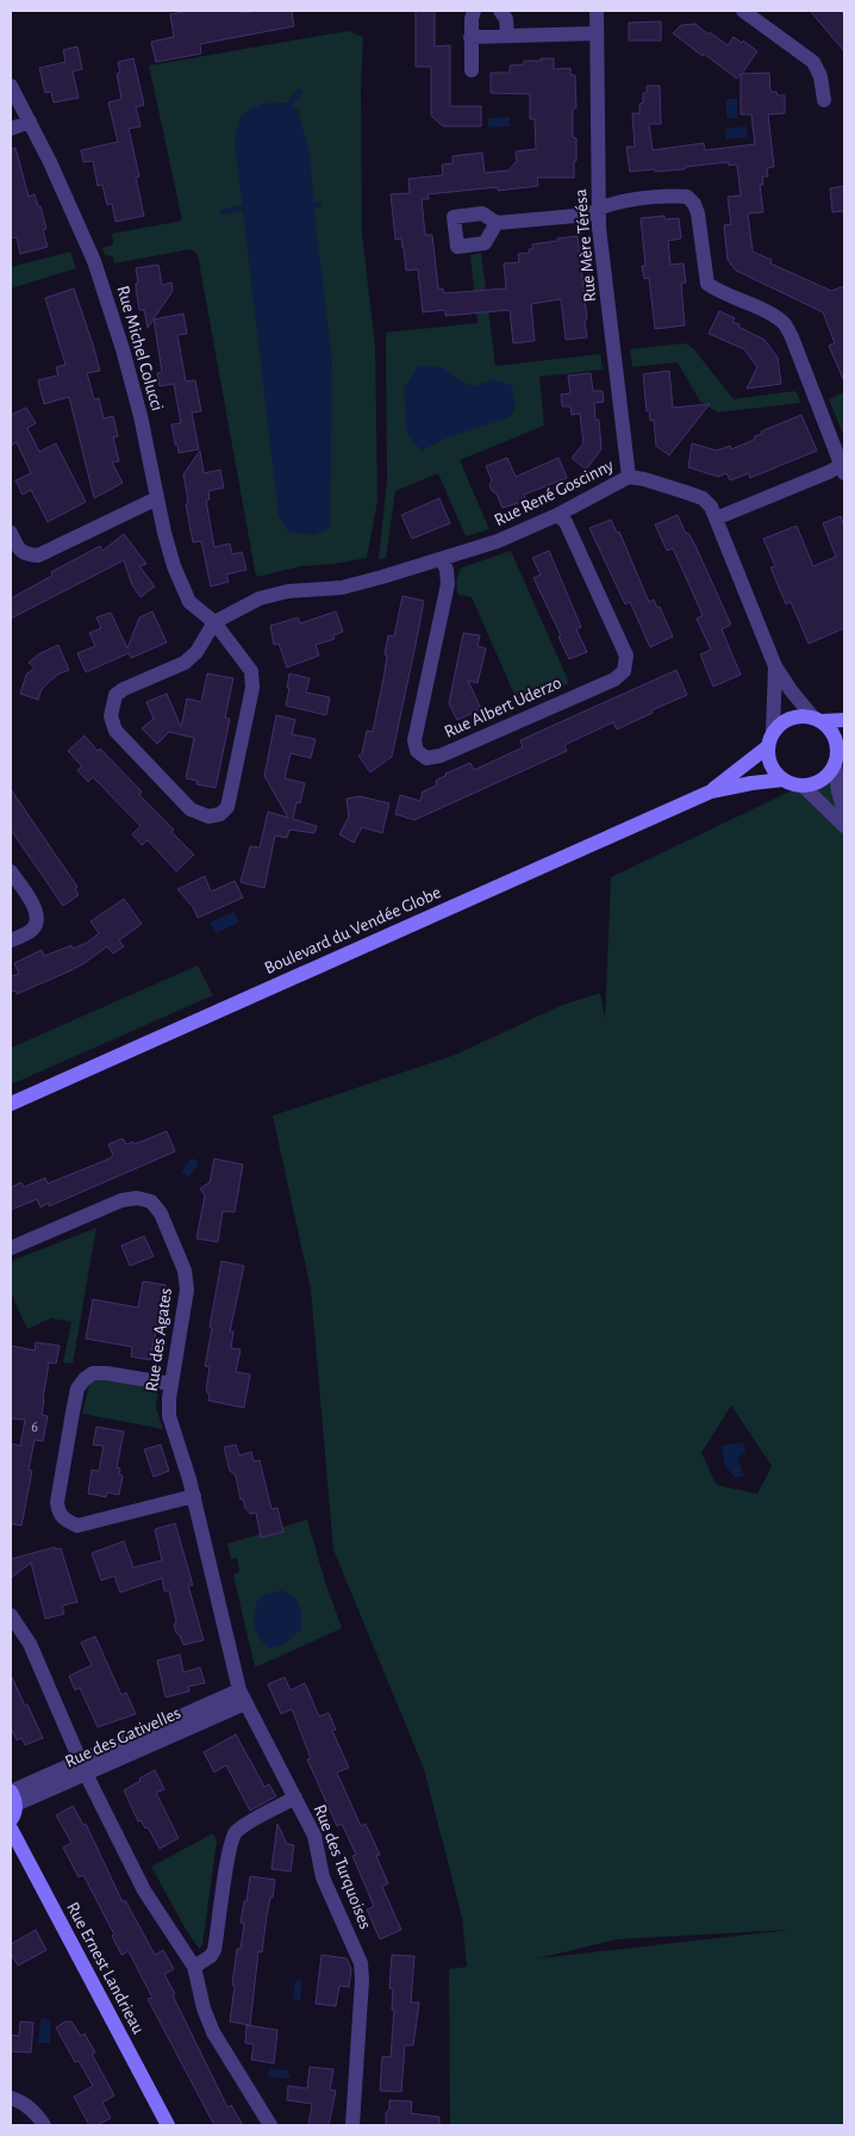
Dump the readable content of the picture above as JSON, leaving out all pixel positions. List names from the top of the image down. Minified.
{"streets":{"main road":["Boulevard du Vendée Globe","Rue Ernest Landrieau"],"street":["Rue Mère Térésa","Rue Michel Colucci","Rue René Goscinny","Rue Albert Uderzo","Rue des Agates","Rue des Gativelles","Rue des Turquoises"]},"crossings":[["Rue Mère Térésa","Rue René Goscinny"],["Rue Michel Colucci","Rue René Goscinny"],["Rue René Goscinny","Rue Albert Uderzo"],["Rue des Agates","Rue des Gativelles"],["Rue des Agates","Rue des Turquoises"],["Rue des Gativelles","Rue des Turquoises"]],"house_numbers":["6"]}
